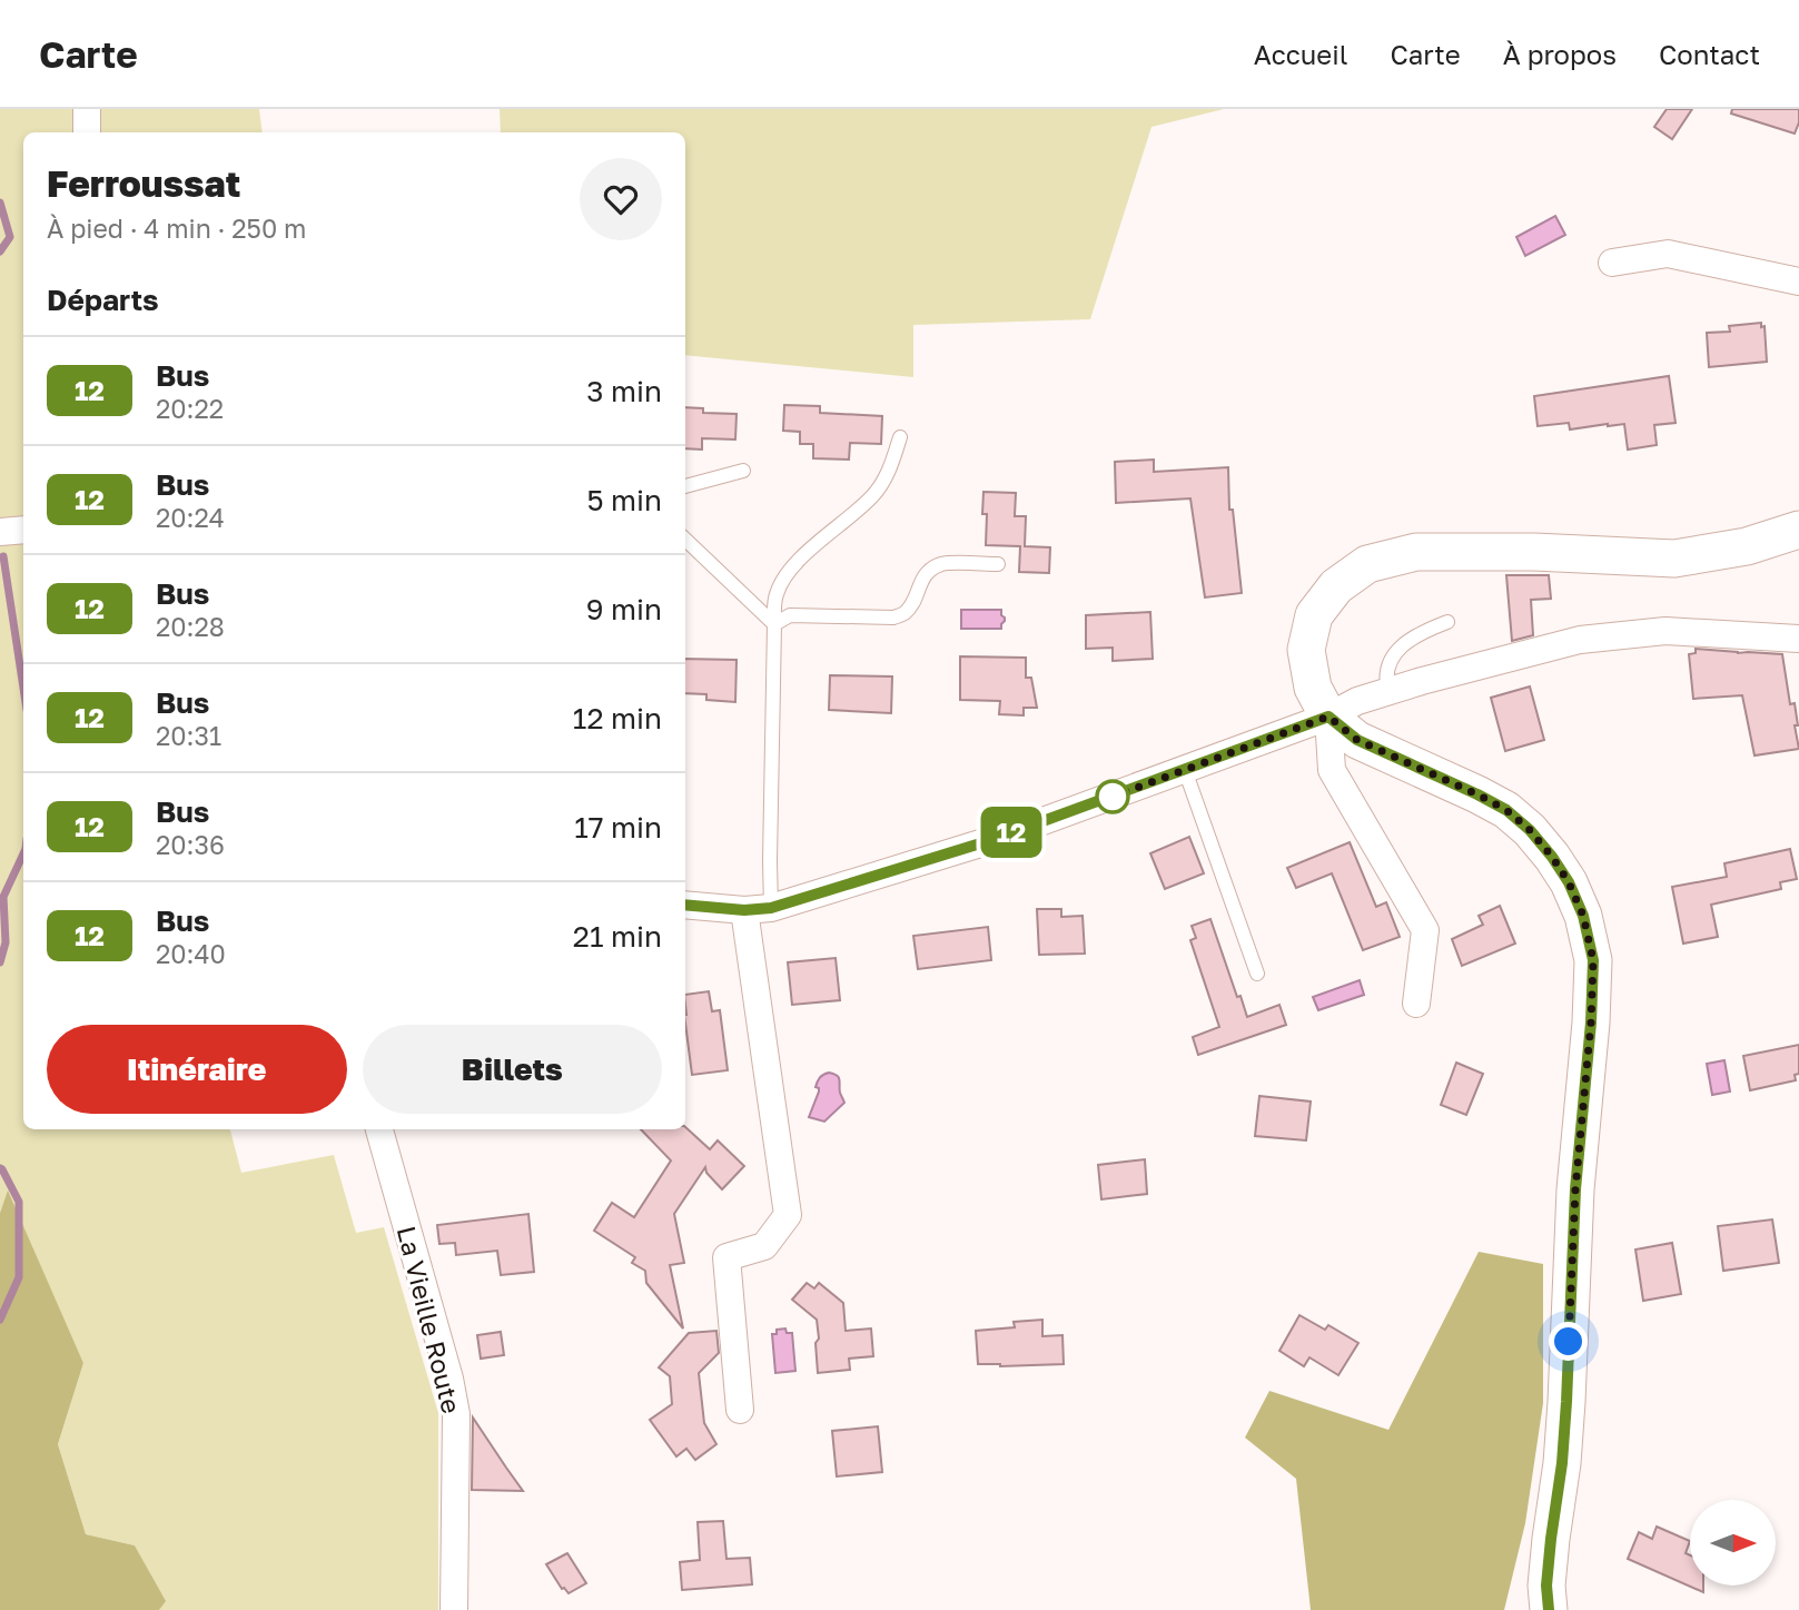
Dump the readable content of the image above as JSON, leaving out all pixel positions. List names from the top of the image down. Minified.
{"streets":{"street":["La Vieille Route"]},"lines":["bus line 12"],"north":"right","page":{"header":"Carte","nav":["Accueil","Carte","À propos","Contact"],"on_map":"12","heading":[["Ferroussat","À pied · 4 min · 250 m"],"Départs"],"list":[{"mark":"12","name":"Bus","note":"20:22","value":"3 min"},{"mark":"12","name":"Bus","note":"20:24","value":"5 min"},{"mark":"12","name":"Bus","note":"20:28","value":"9 min"},{"mark":"12","name":"Bus","note":"20:31","value":"12 min"},{"mark":"12","name":"Bus","note":"20:36","value":"17 min"},{"mark":"12","name":"Bus","note":"20:40","value":"21 min"}],"buttons":["Itinéraire","Billets"]}}
